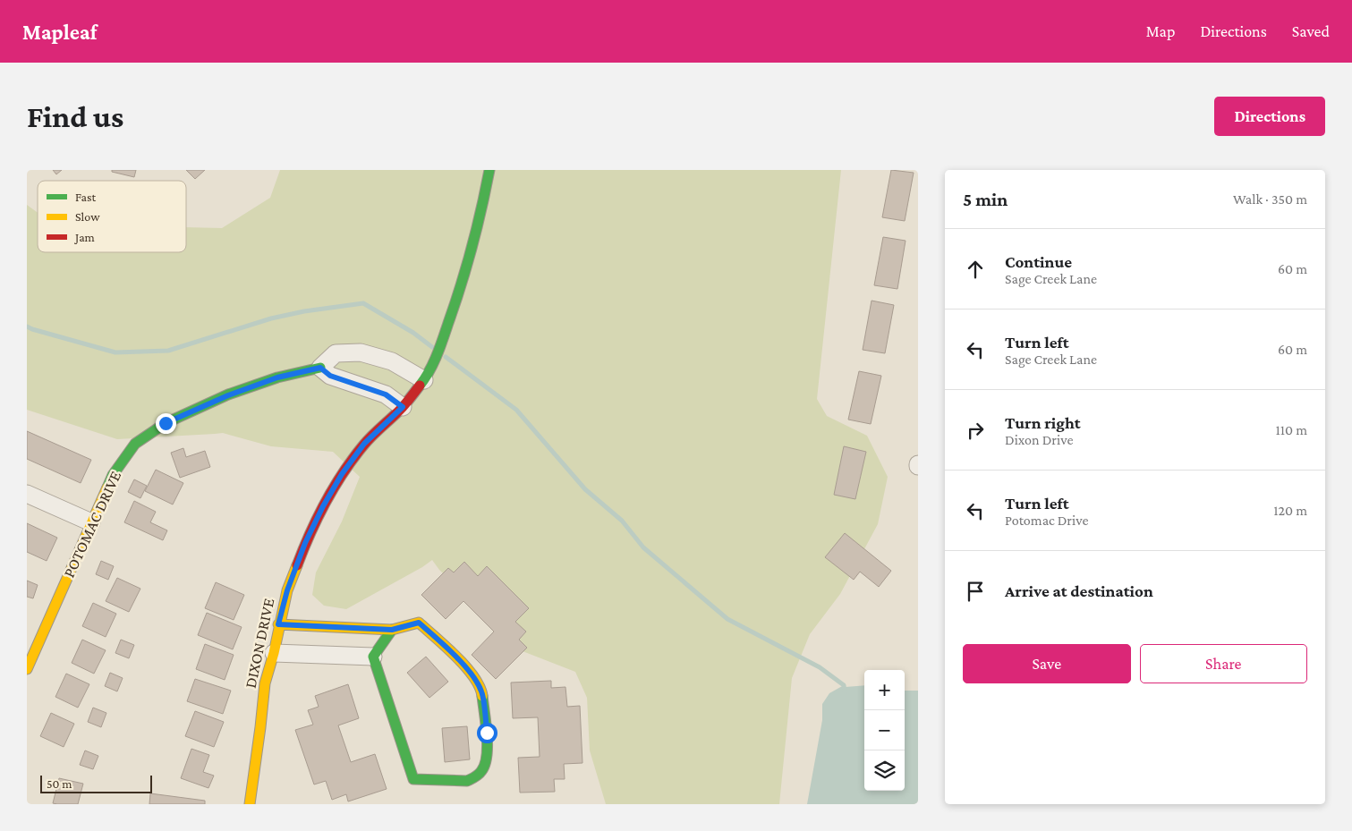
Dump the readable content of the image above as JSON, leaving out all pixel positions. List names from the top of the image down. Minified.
{"streets":{"street":["POTOMAC DRIVE","DIXON DRIVE"]},"crossings":[["POTOMAC DRIVE","DIXON DRIVE"]],"legend":["Fast","Slow","Jam"],"scale_bar":"50 m","page":{"header":"Mapleaf","nav":["Map","Directions","Saved"],"buttons":["Directions",["Save","Share"]],"title":"Find us","heading":["5 min","Walk · 350 m"],"list":[["Continue","Sage Creek Lane","60 m"],["Turn left","Sage Creek Lane","60 m"],["Turn right","Dixon Drive","110 m"],["Turn left","Potomac Drive","120 m"],"Arrive at destination"],"map_buttons":["+","−"],"scale":"50 m"}}
